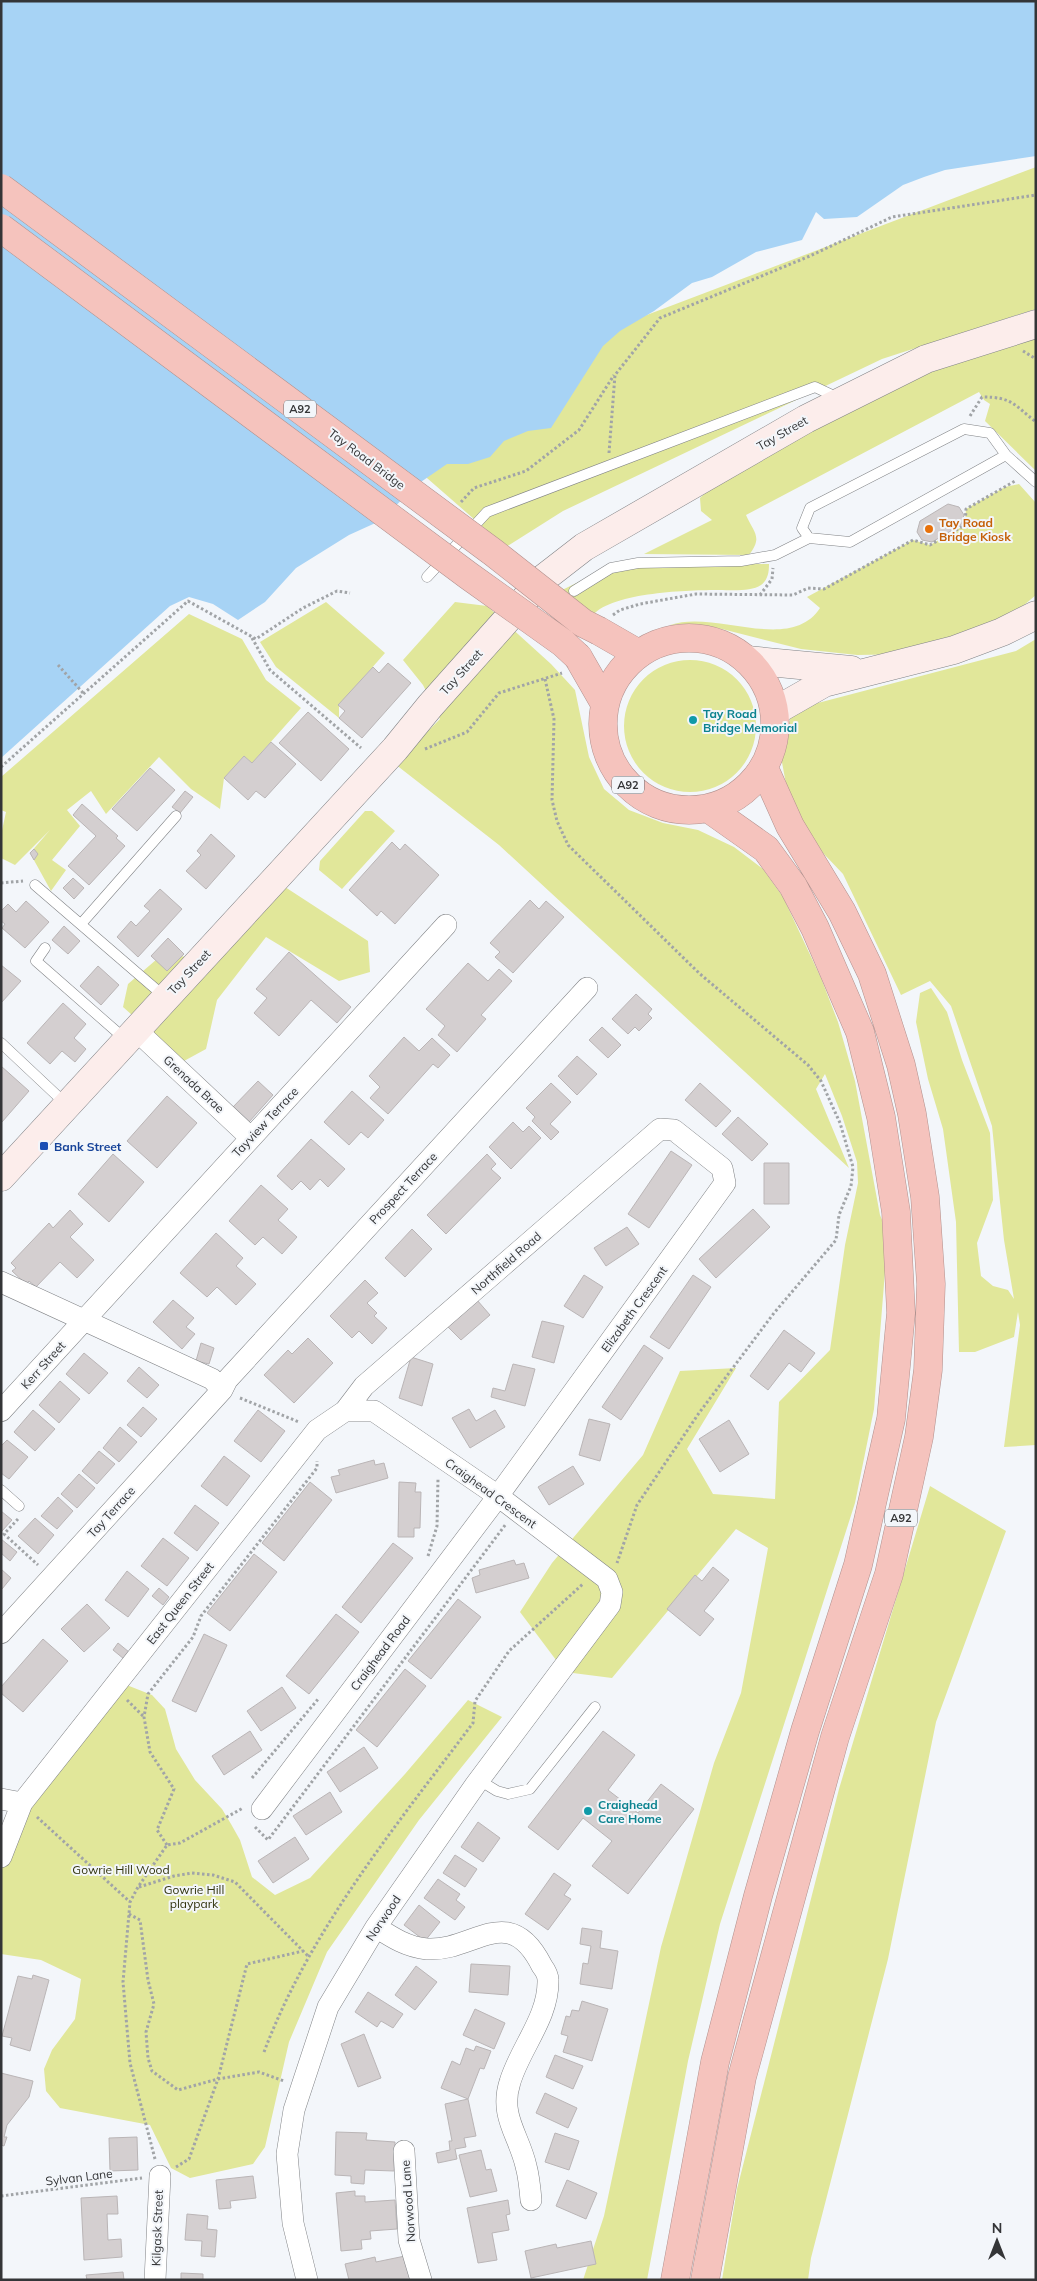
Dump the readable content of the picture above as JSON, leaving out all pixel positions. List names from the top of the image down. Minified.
{"streets":{"highway":["A92","Tay Road Bridge"],"main road":["Tay Street"],"street":["Grenada Brae","Tayview Terrace","Prospect Terrace","Northfield Road","Elizabeth Crescent","Kerr Street","Craighead Crescent","Tay Terrace","East Queen Street","Craighead Road","Norwood","Norwood Lane","Kilgask Street"],"path":["Sylvan Lane"]},"crossings":[["A92","Tay Road Bridge"],["Tay Street","Grenada Brae"],["Grenada Brae","Tayview Terrace"],["Tayview Terrace","Kerr Street"],["Prospect Terrace","Tay Terrace"],["Northfield Road","Elizabeth Crescent"],["Northfield Road","Craighead Crescent"],["Northfield Road","East Queen Street"],["Elizabeth Crescent","Craighead Crescent"],["Elizabeth Crescent","Craighead Road"],["Craighead Crescent","East Queen Street"],["Craighead Crescent","Craighead Road"],["Craighead Crescent","Norwood"],["Sylvan Lane","Kilgask Street"]],"parks":["Gowrie Hill Wood","Gowrie Hill playpark"],"places":{"other":["Tay Road Bridge Kiosk","Tay Road Bridge Memorial","Craighead Care Home"],"transit":["Bank Street"]},"north":"top"}
